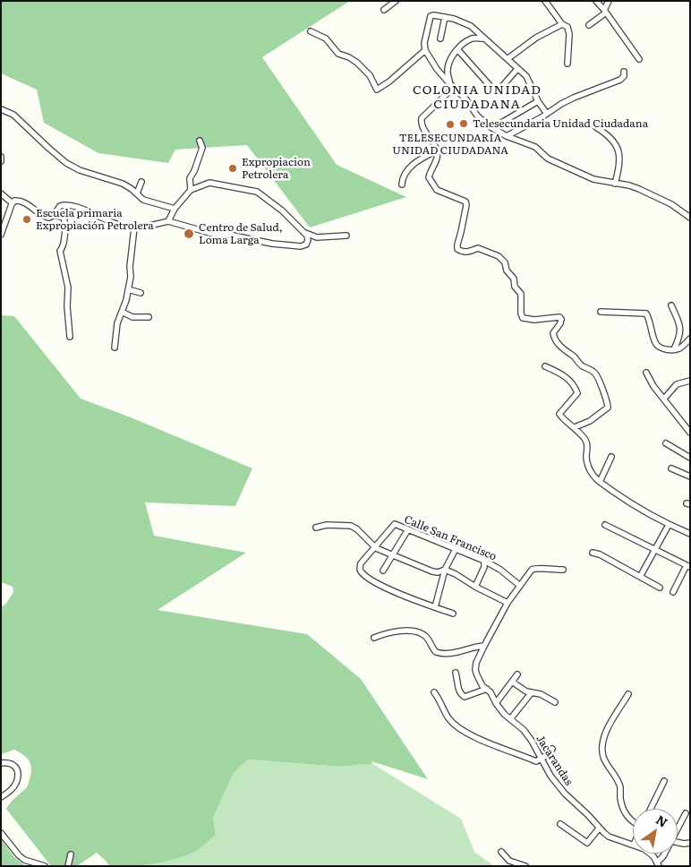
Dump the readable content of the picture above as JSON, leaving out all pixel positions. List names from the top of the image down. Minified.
{"streets":{"street":["Calle San Francisco","Jacarandas"]},"districts":["COLONIA UNIDAD CIUDADANA"],"places":["Telesecundaria Unidad Ciudadana","TELESECUNDARIA UNIDAD CIUDADANA","Expropiacion Petrolera","Escuela primaria Expropiación Petrolera","Centro de Salud, Loma Larga"],"north":"top right"}
